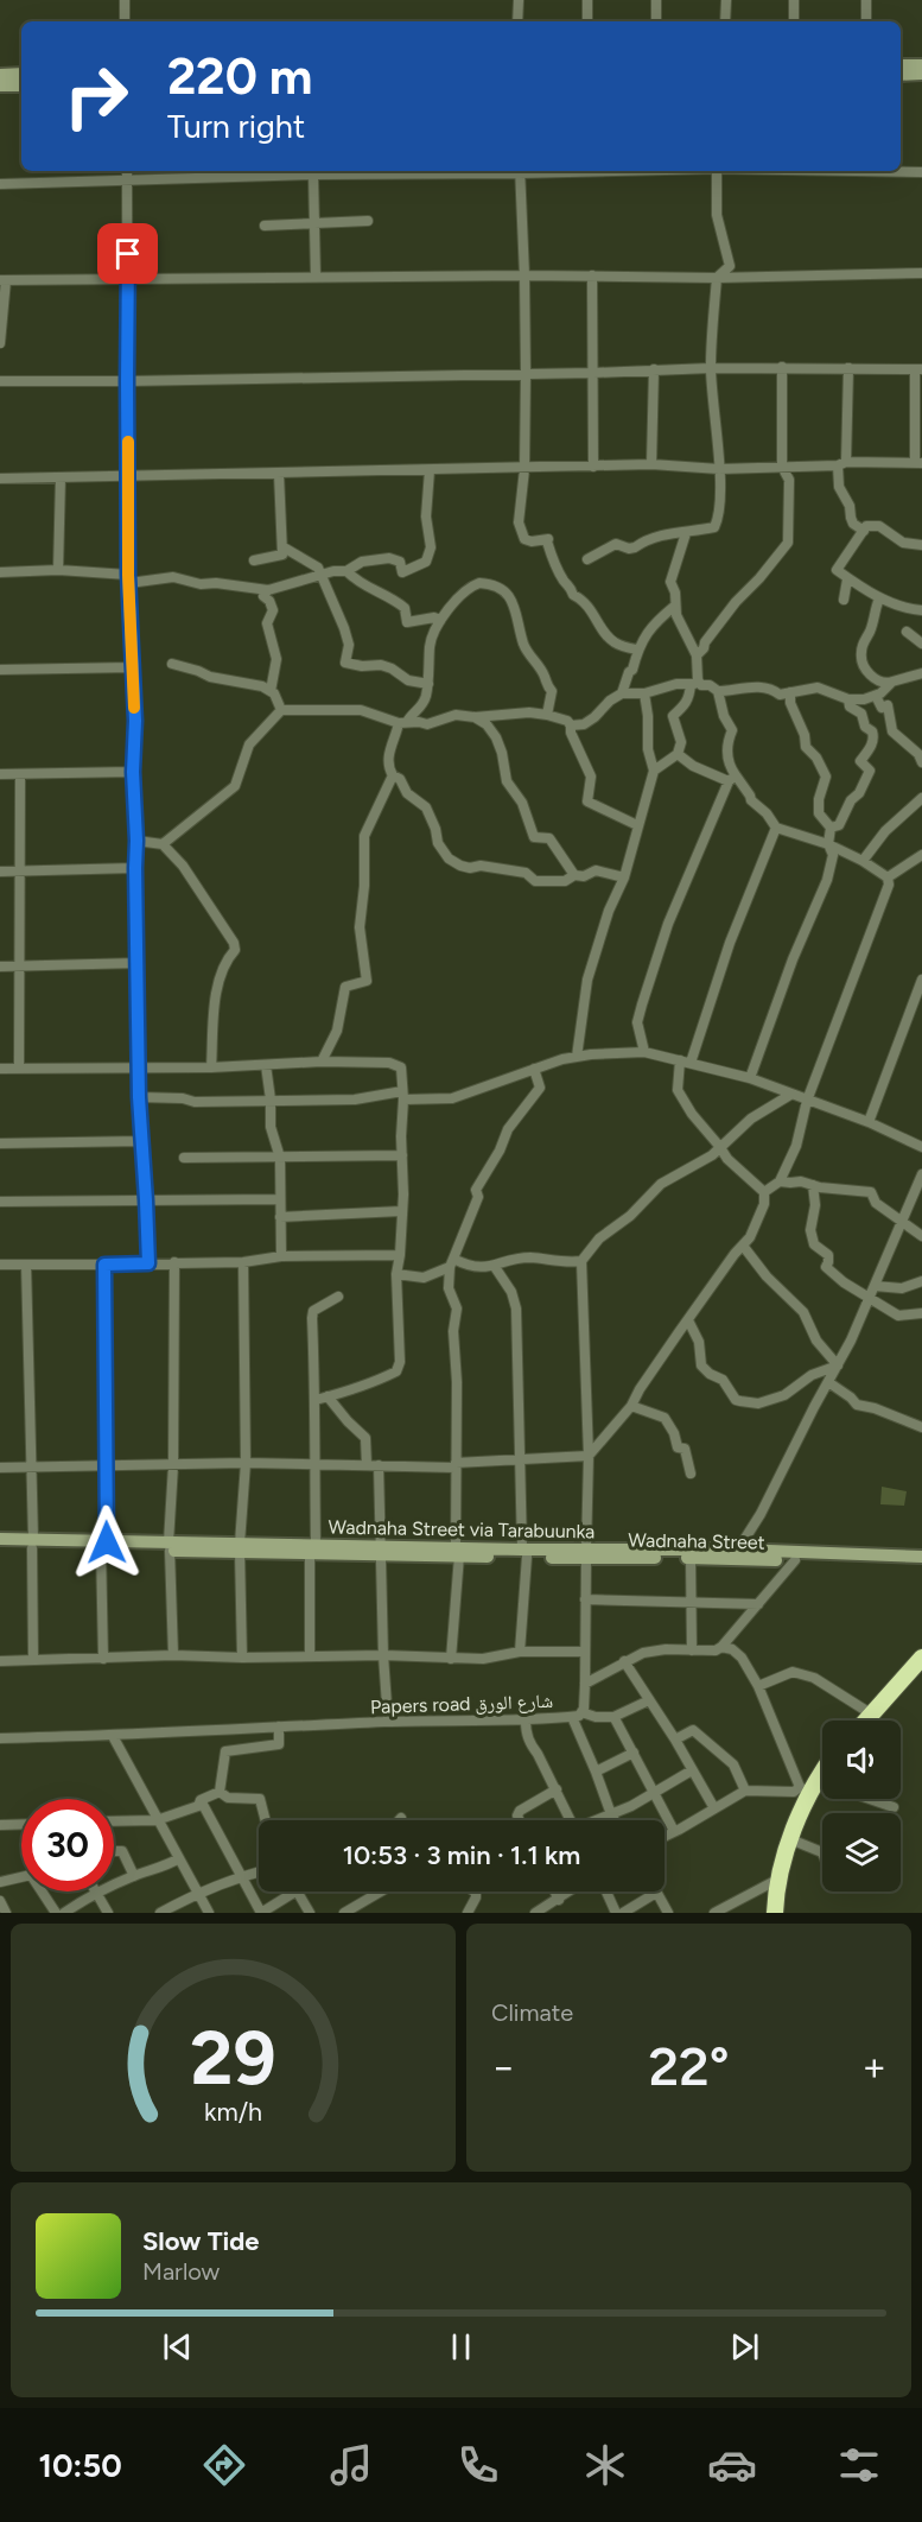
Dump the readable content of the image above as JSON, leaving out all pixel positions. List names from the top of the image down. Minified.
{"streets":{"main road":["Wadnaha Street via Tarabuunka","Wadnaha Street"],"street":["Papers road شارع الورق"]},"crossings":[["Wadnaha Street via Tarabuunka","Wadnaha Street"]],"page":{"turn":["220 m","Turn right"],"limit":"30","trip":"10:53 · 3 min · 1.1 km","tile":"Climate","heat":["−","22°","+"],"song":["Slow Tide","Marlow"],"tabs":"10:50","gauge":["29","km/h"]}}
